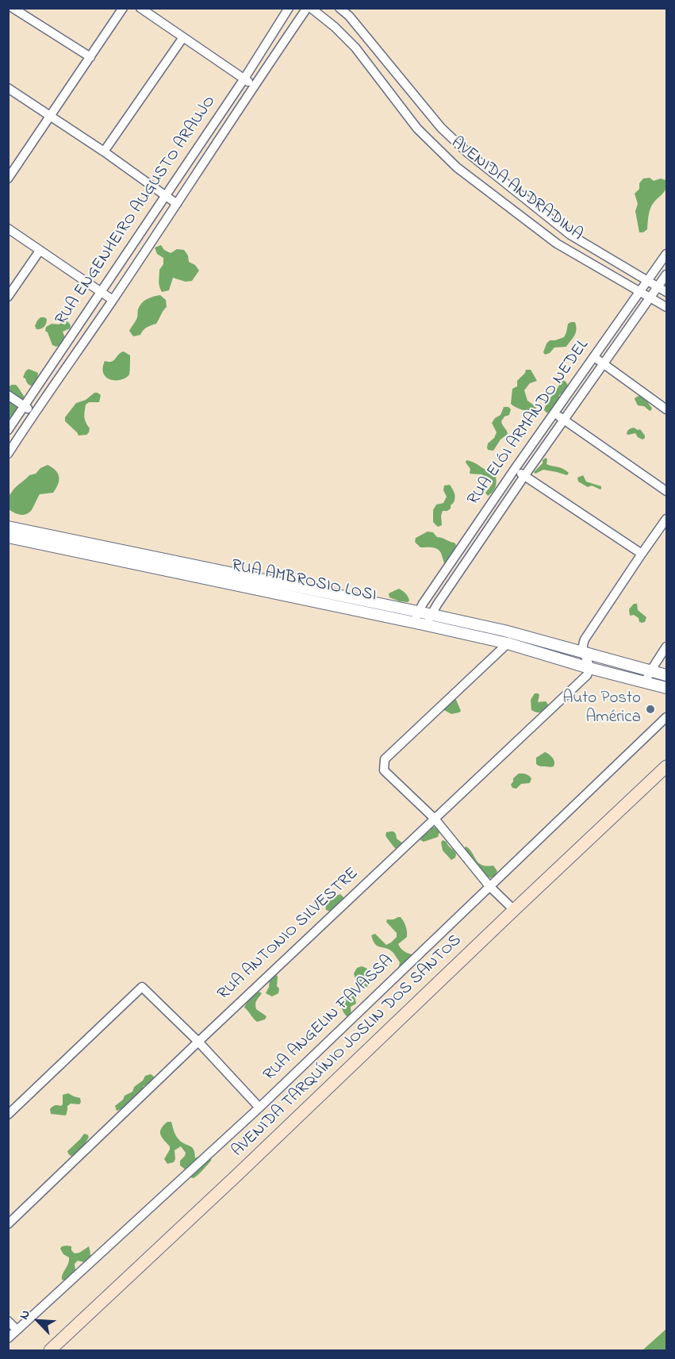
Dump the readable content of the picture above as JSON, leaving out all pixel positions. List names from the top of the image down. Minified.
{"streets":{"main road":["AVENIDA TARQUÍNIO JOSLIN DOS SANTOS"],"street":["AVENIDA ANDRADINA","RUA ENGENHEIRO AUGUSTO ARAUJO","RUA ELÓI ARMANDO NEDEL","RUA AMBROSIO LOSI","RUA ANTONIO SILVESTRE","RUA ANGELIN FAVASSA"]},"crossings":[["AVENIDA ANDRADINA","RUA ELÓI ARMANDO NEDEL"],["RUA ELÓI ARMANDO NEDEL","RUA AMBROSIO LOSI"],["RUA AMBROSIO LOSI","RUA ANTONIO SILVESTRE"]],"places":["Auto Posto América"],"north":"top left"}
